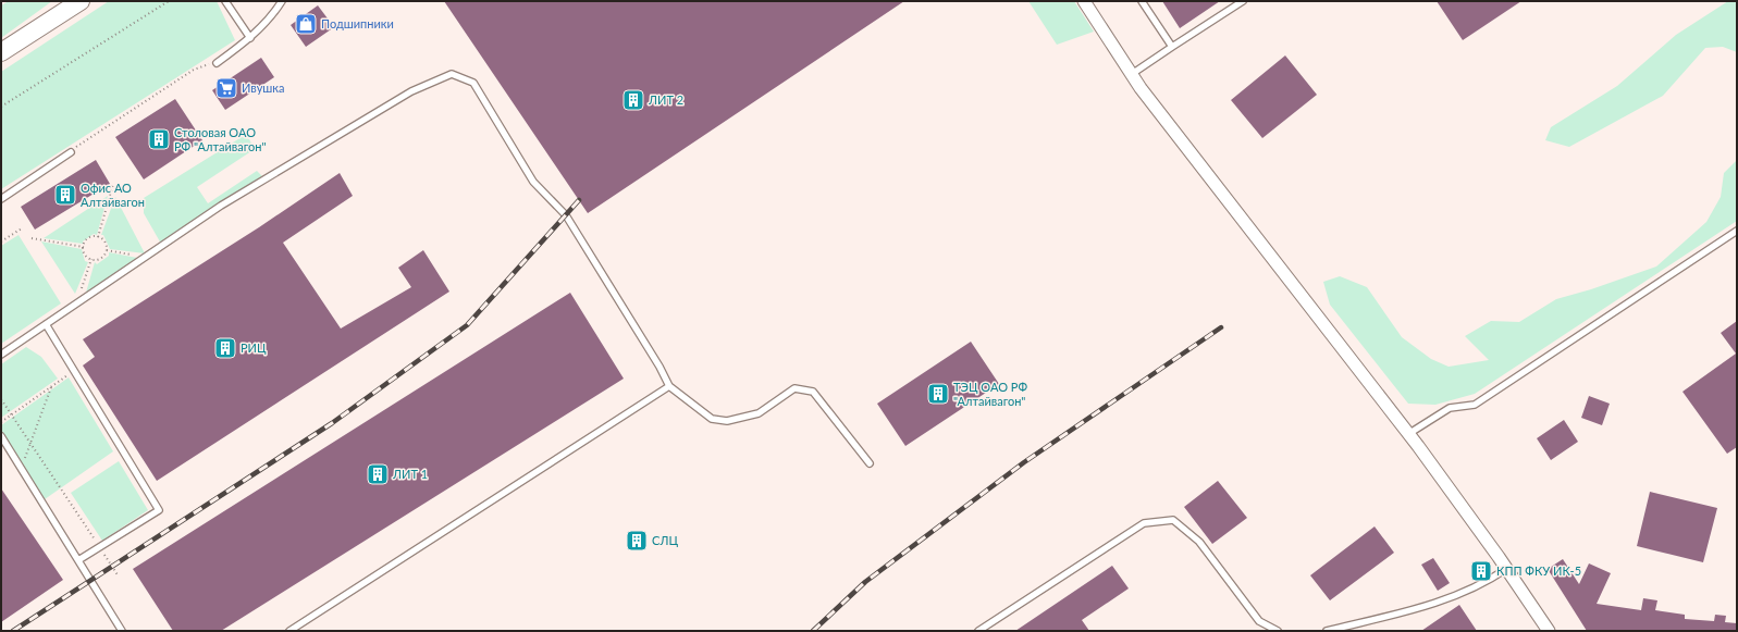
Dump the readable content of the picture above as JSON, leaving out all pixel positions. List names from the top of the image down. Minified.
{"places":{"shop":["Подшипники"],"supermarket":["Ивушка"],"building":["ЛИТ 2","Столовая ОАО РФ \"Алтайвагон\"","Офис АО Алтайвагон","РИЦ","ТЭЦ ОАО РФ \"Алтайвагон\"","ЛИТ 1","СЛЦ","КПП ФКУ ИК-5"]}}
